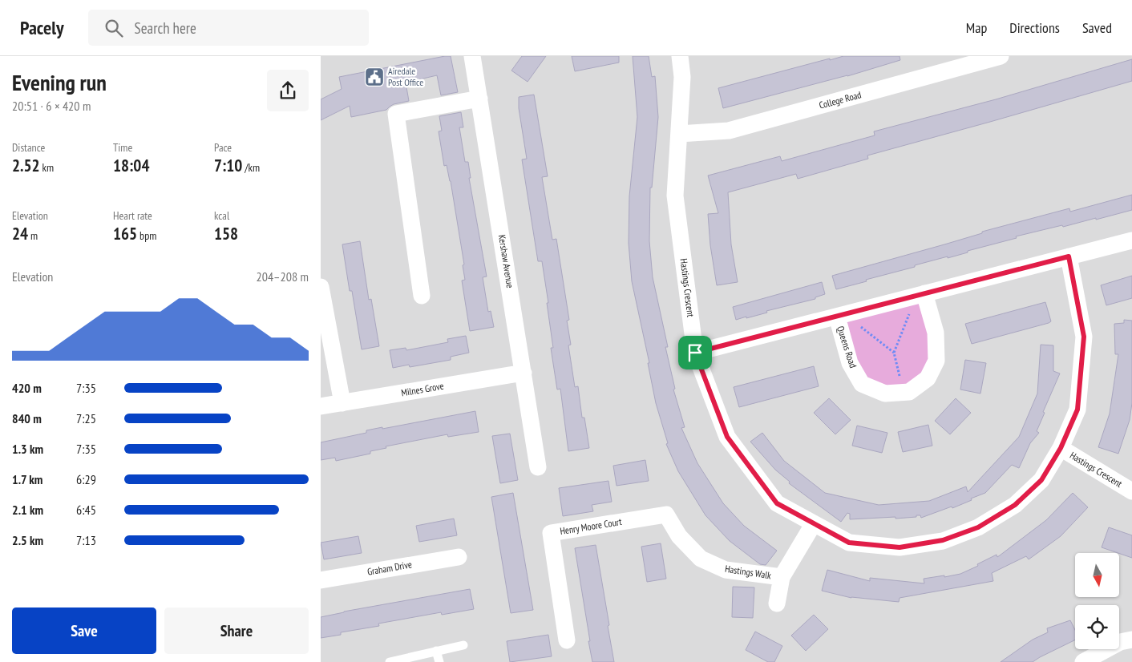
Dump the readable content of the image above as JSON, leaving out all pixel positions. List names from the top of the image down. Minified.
{"streets":{"street":["College Road","Kershaw Avenue","Hastings Crescent","Queens Road","Milnes Grove","Henry Moore Court","Graham Drive","Hastings Walk"]},"crossings":[["College Road","Hastings Crescent"],["Kershaw Avenue","Milnes Grove"],["Hastings Crescent","Queens Road"],["Henry Moore Court","Hastings Walk"]],"places":{"public building":["Airedale Post Office"]},"north":"bottom","page":{"header":"Pacely","search":"Search here","nav":["Map","Directions","Saved"],"heading":["Evening run","20:51 · 6 × 420 m"],"stats":[["Distance","2.52 km"],["Time","18:04"],["Pace","7:10 /km"],["Elevation","24 m"],["Heart rate","165 bpm"],["kcal","158"]],"chart":["Elevation","204–208 m"],"list":[{"name":"420 m","note":"7:35"},{"name":"840 m","note":"7:25"},{"name":"1.3 km","note":"7:35"},{"name":"1.7 km","note":"6:29"},{"name":"2.1 km","note":"6:45"},{"name":"2.5 km","note":"7:13"}],"buttons":["Save","Share"]}}
